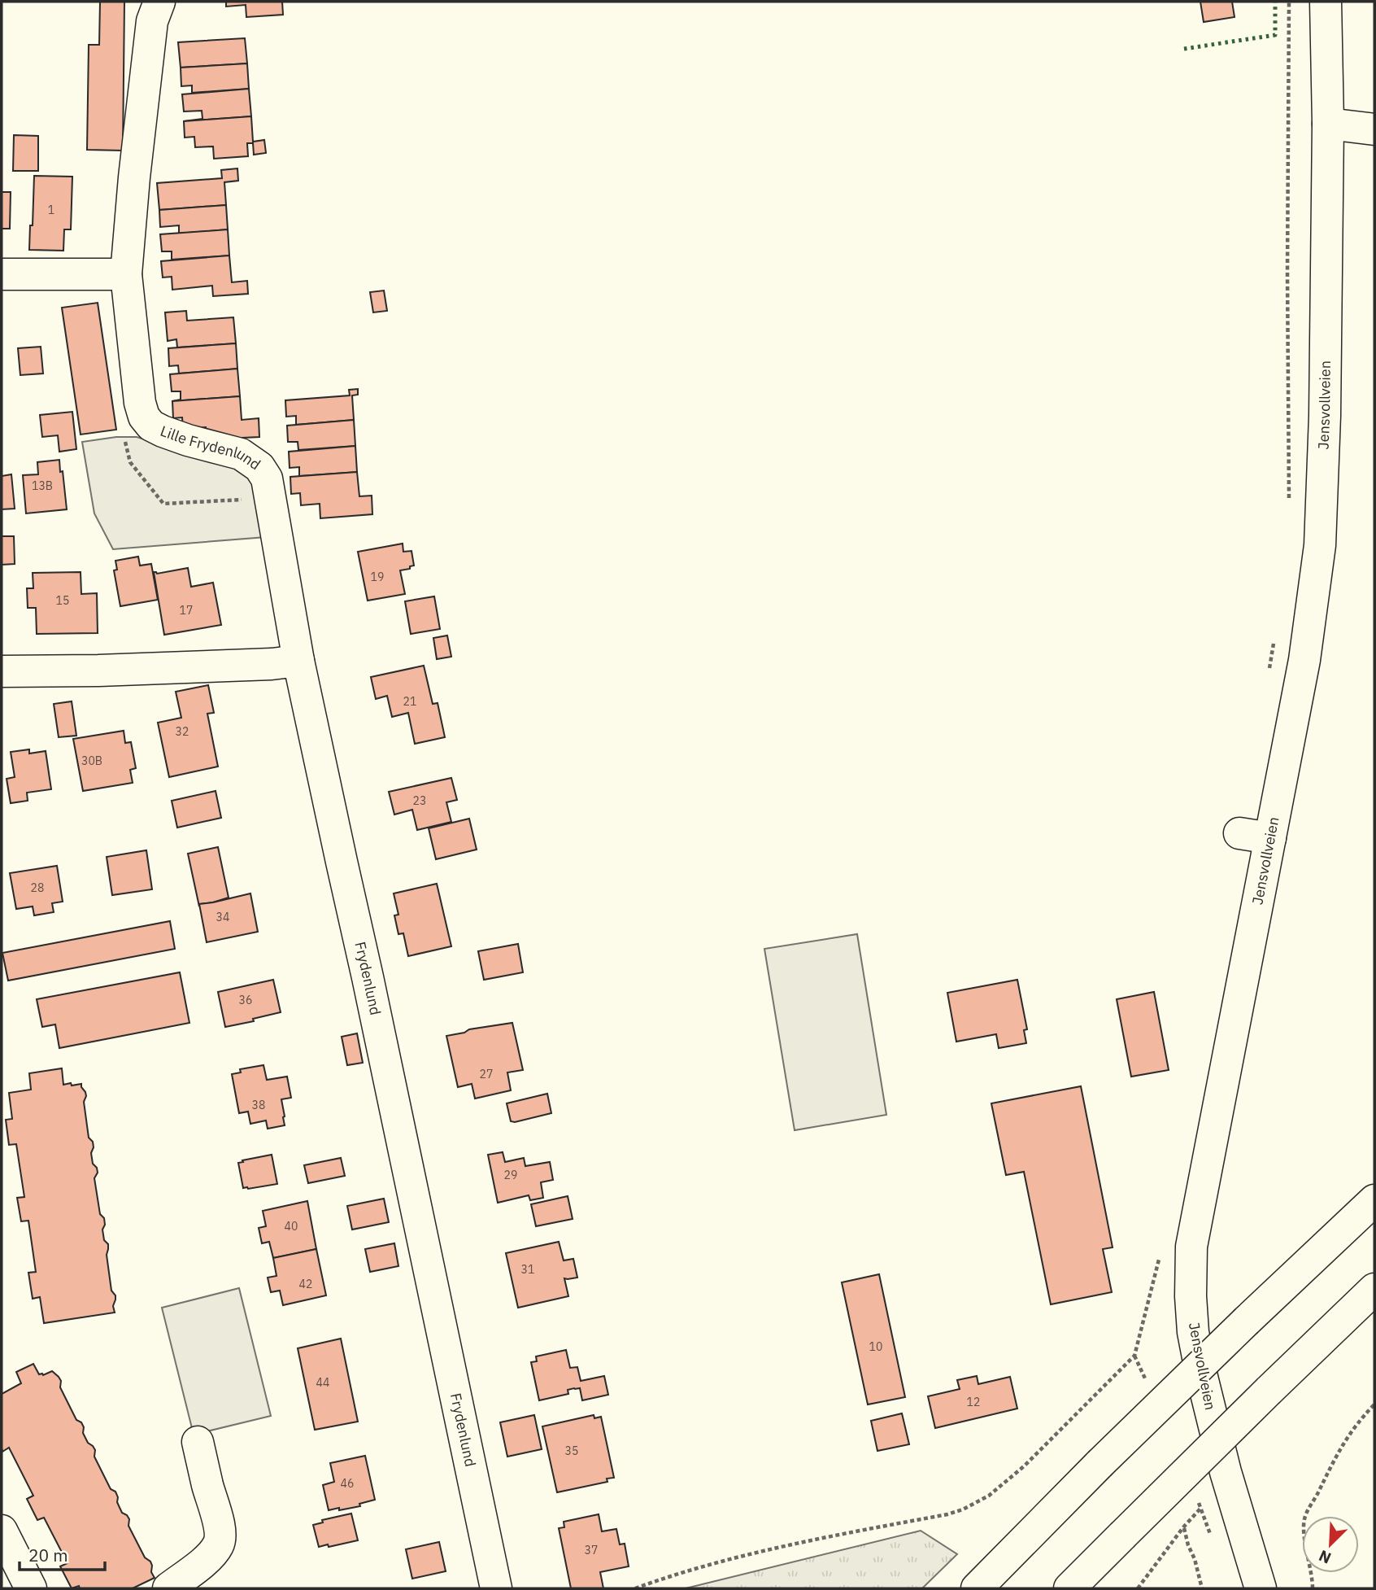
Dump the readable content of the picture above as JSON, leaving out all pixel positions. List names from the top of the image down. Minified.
{"streets":{"main road":["Jensvollveien","Lille Frydenlund","Frydenlund"]},"crossings":[["Lille Frydenlund","Frydenlund"]],"house_numbers":["1","13B","19","15","17","21","32","30B","23","28","34","36","27","38","29","40","31","42","10","44","12","35","46","37"],"scale_bar":"20 m","north":"bottom left"}
